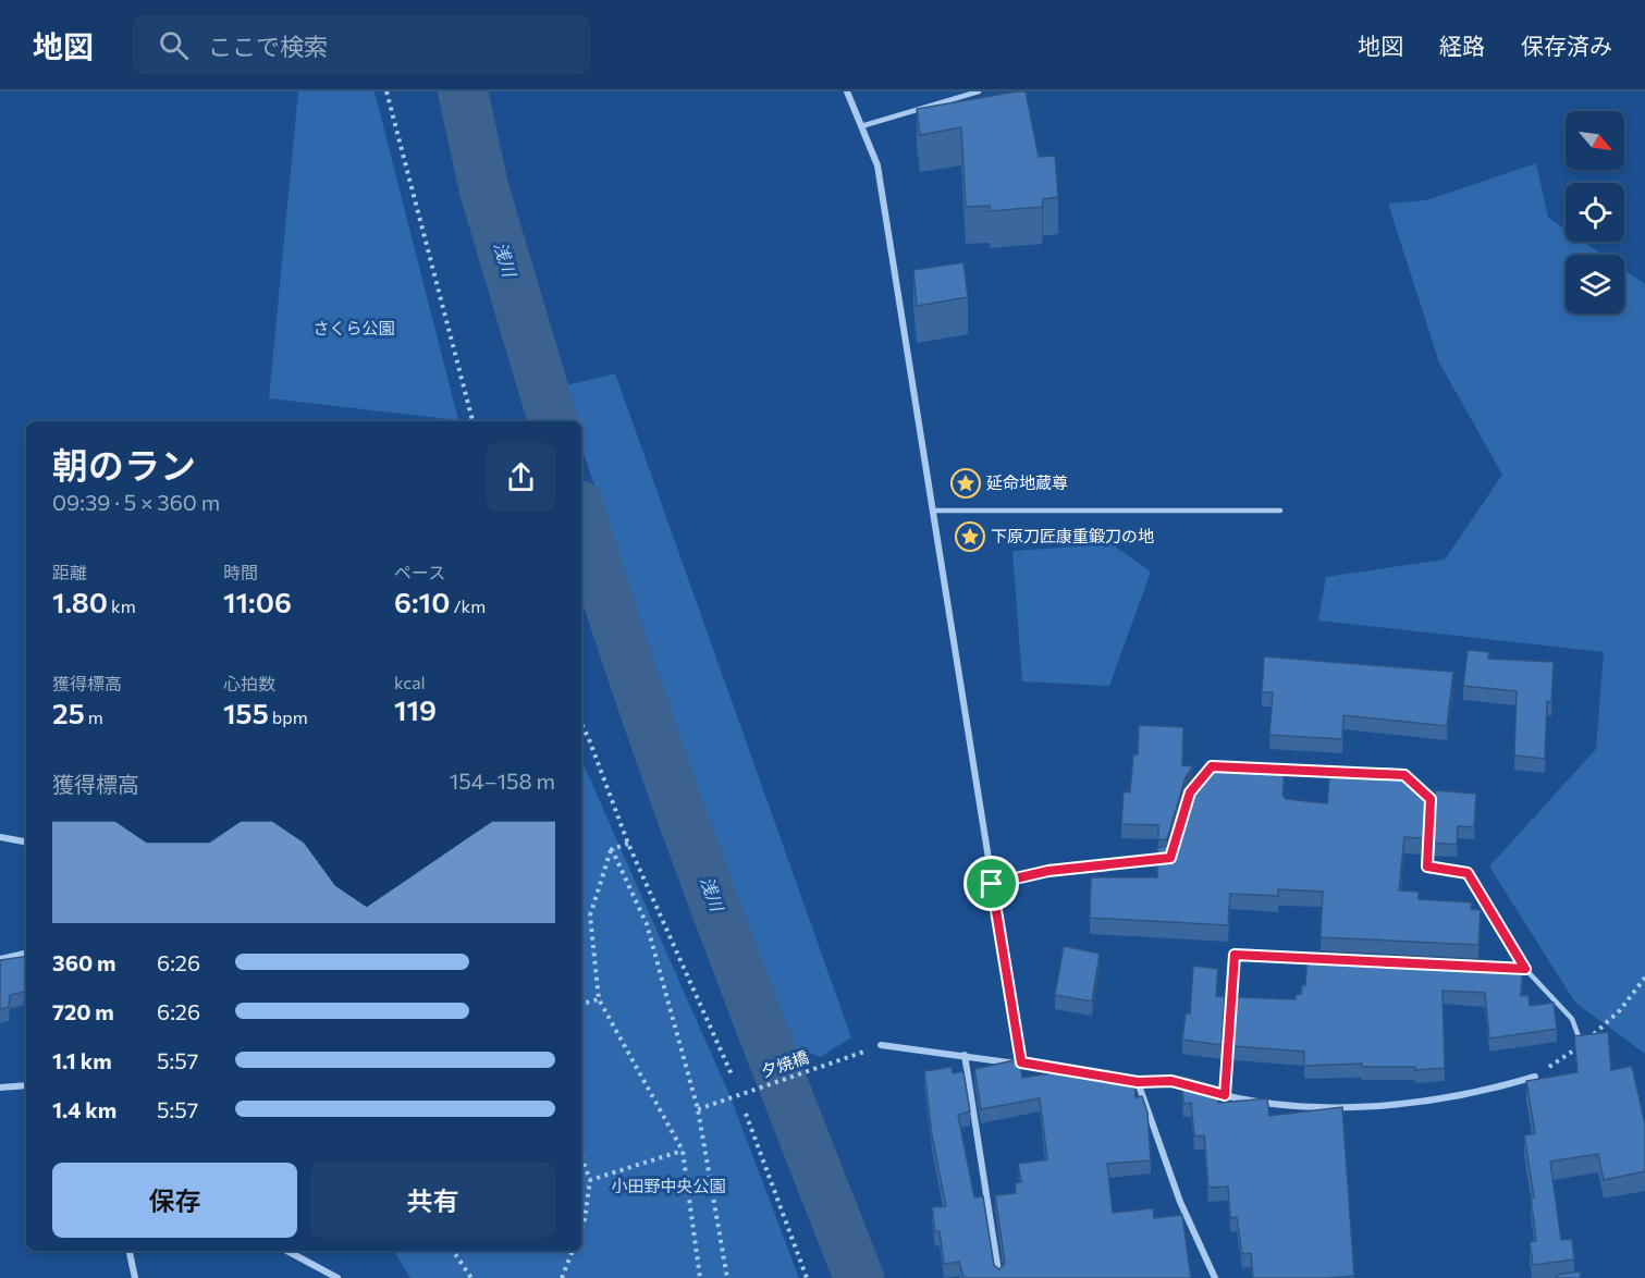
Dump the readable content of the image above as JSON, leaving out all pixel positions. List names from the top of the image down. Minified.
{"streets":{"path":["夕焼橋"]},"water":["浅川"],"parks":["さくら公園","小田野中央公園"],"places":{"place":["延命地蔵尊","下原刀匠康重鍛刀の地"]},"north":"bottom right","page":{"header":"地図","search":"ここで検索","nav":["地図","経路","保存済み"],"heading":["朝のラン","09:39 · 5 × 360 m"],"stats":[["距離","1.80 km"],["時間","11:06"],["ペース","6:10 /km"],["獲得標高","25 m"],["心拍数","155 bpm"],["kcal","119"]],"chart":["獲得標高","154–158 m"],"list":[{"name":"360 m","note":"6:26"},{"name":"720 m","note":"6:26"},{"name":"1.1 km","note":"5:57"},{"name":"1.4 km","note":"5:57"}],"buttons":["保存","共有"]}}
